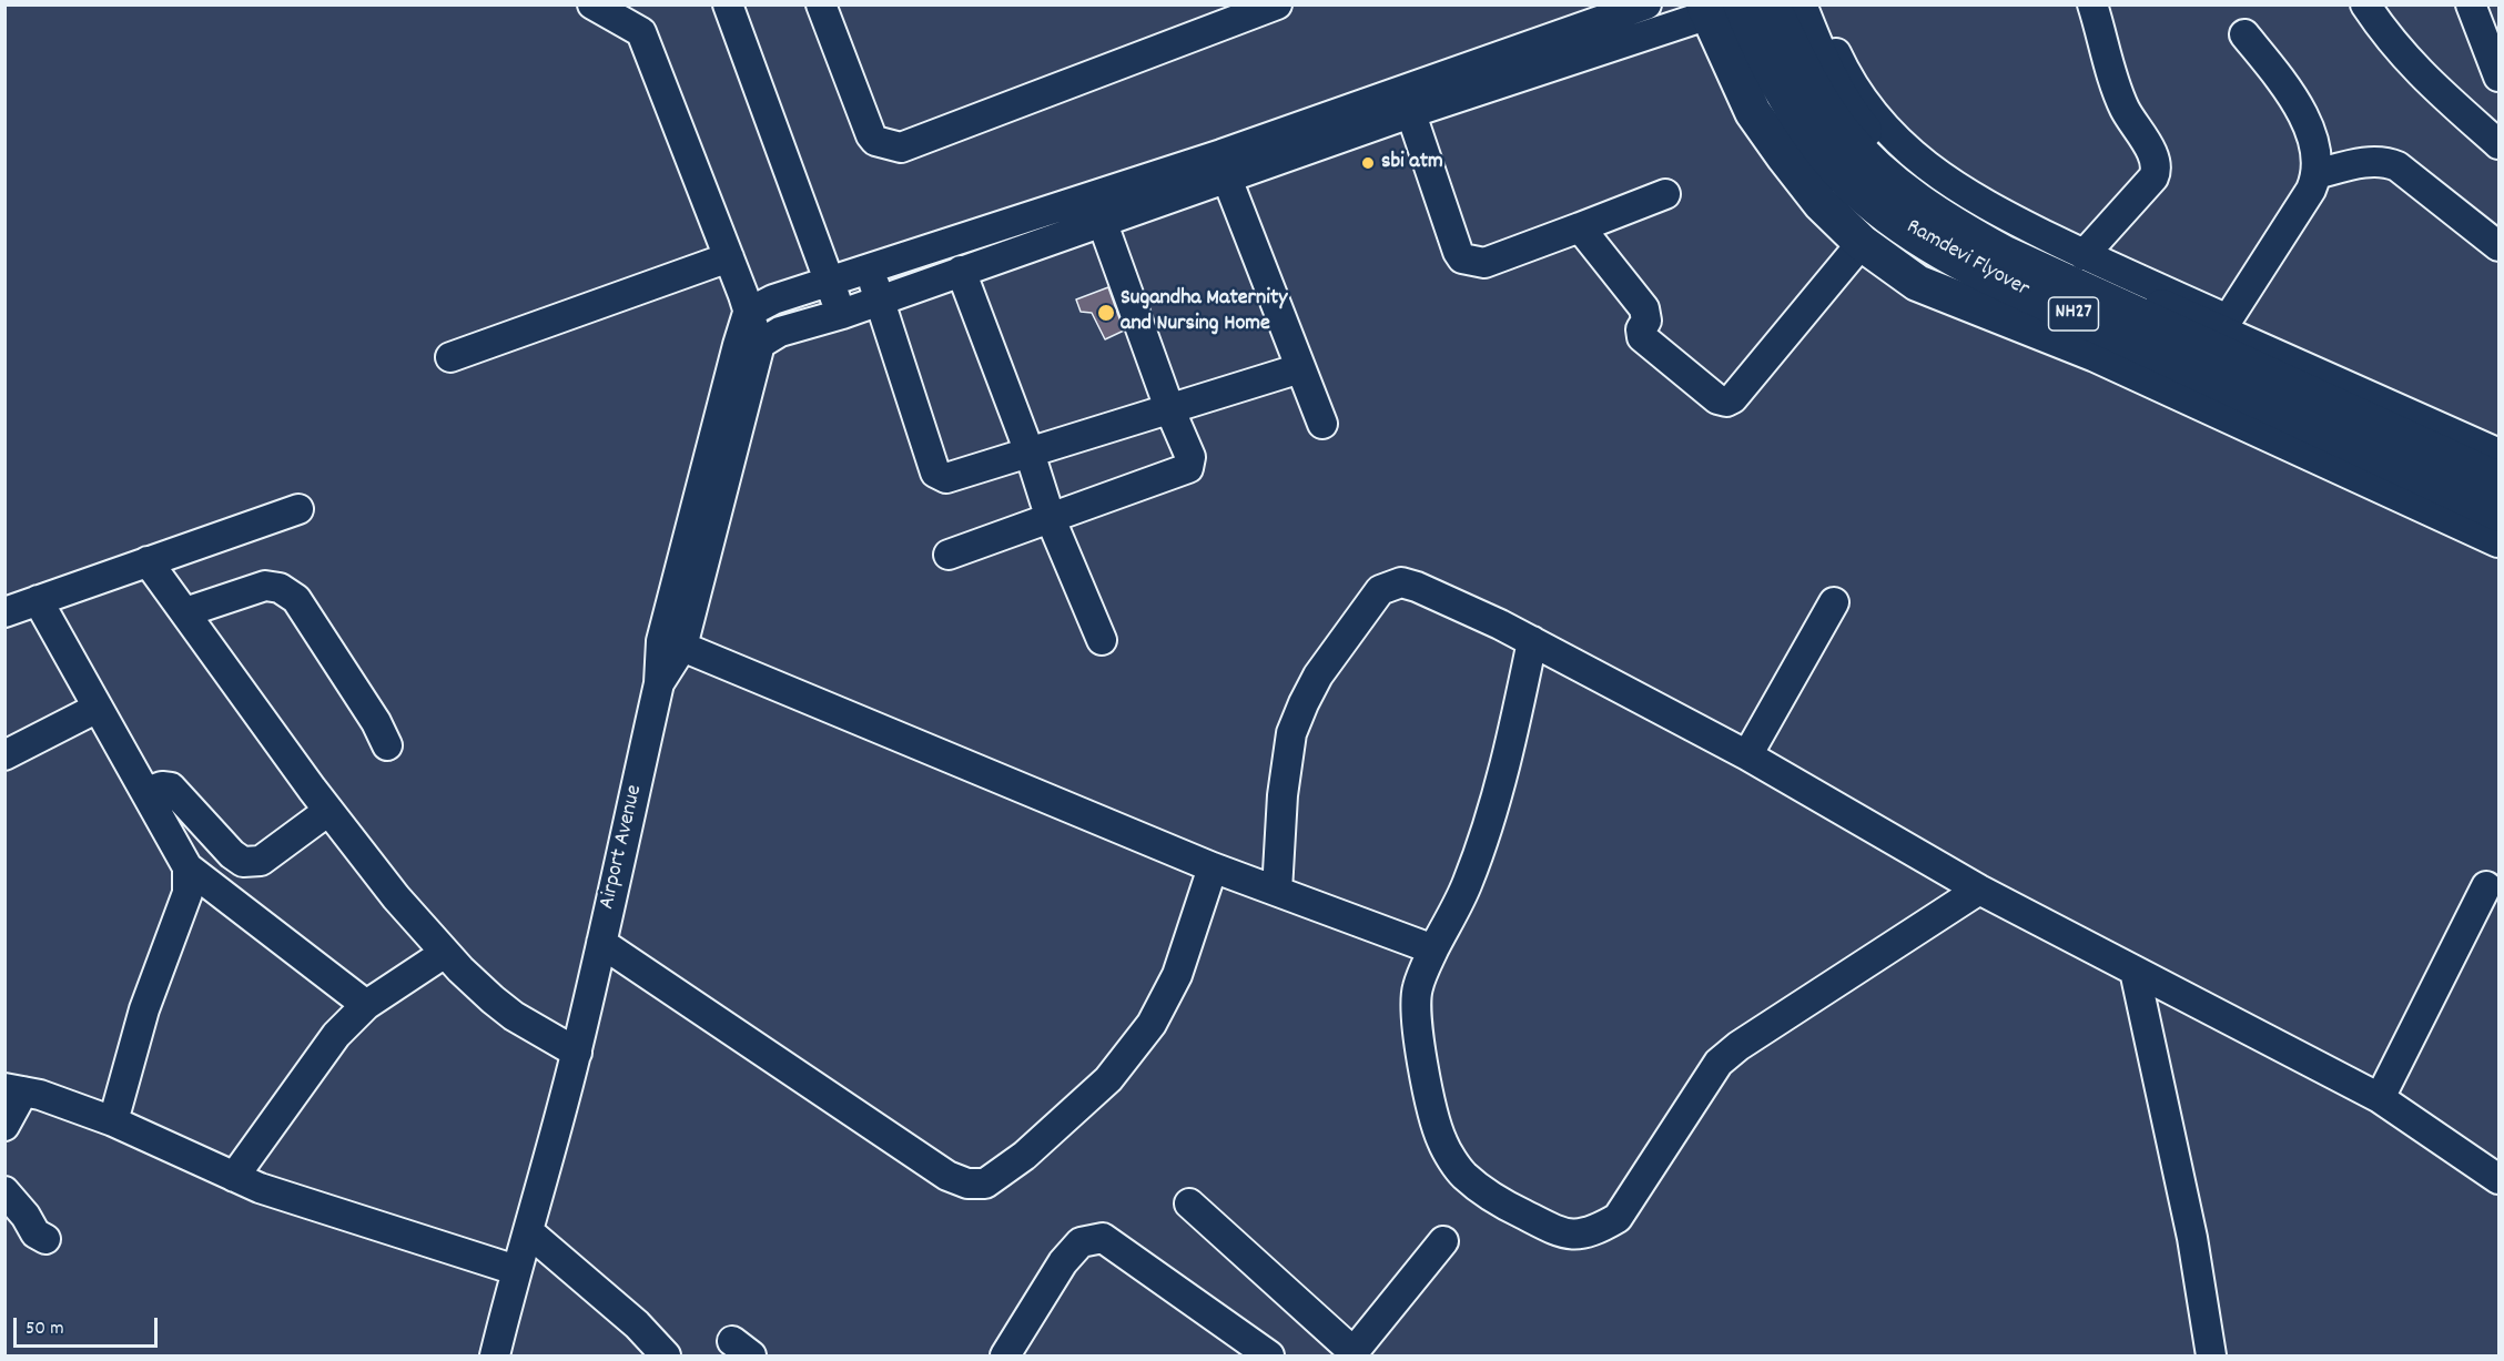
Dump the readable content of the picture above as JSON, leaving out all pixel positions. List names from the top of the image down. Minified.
{"streets":{"highway":["Ramdevi Flyover","NH27"],"street":["Airport Avenue"]},"places":["sbi atm","Sugandha Maternity and Nursing Home"],"scale_bar":"50 m"}
